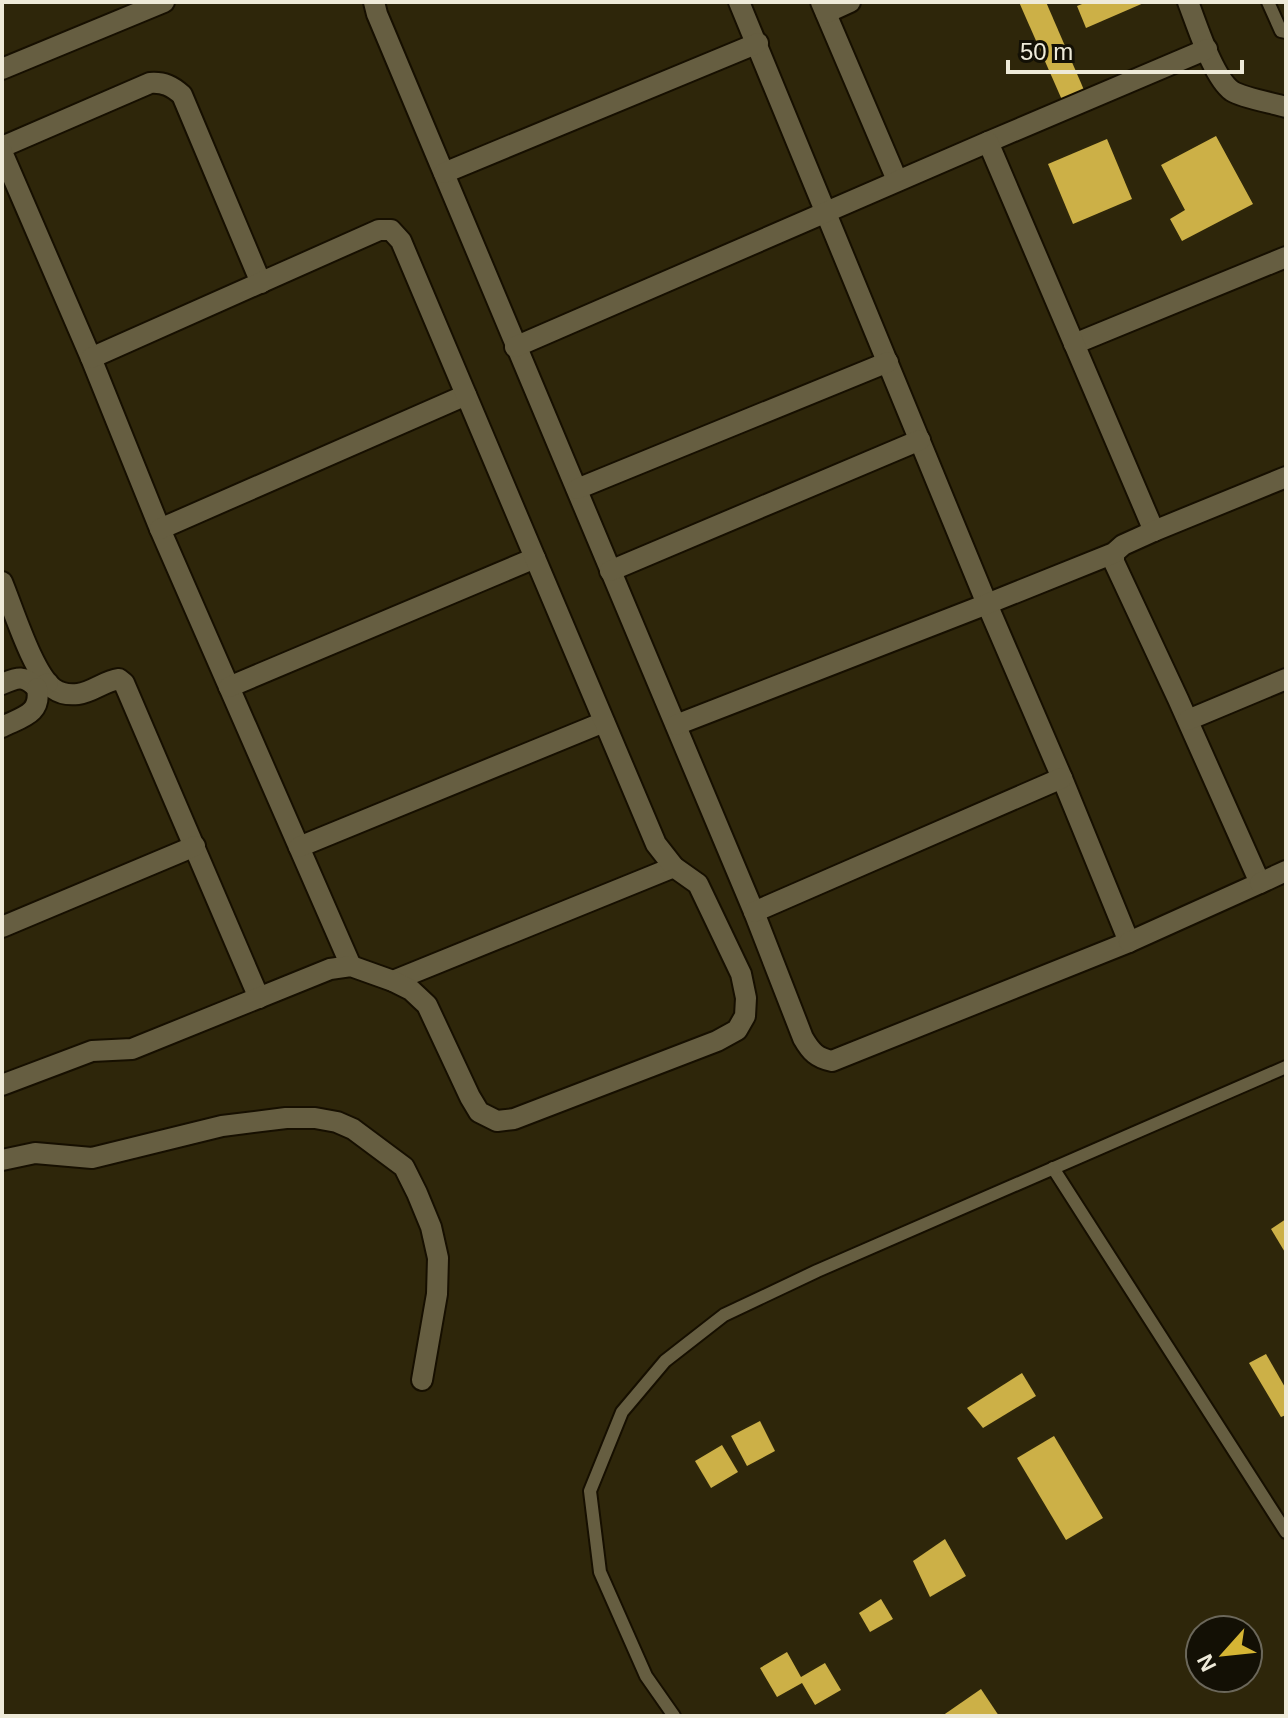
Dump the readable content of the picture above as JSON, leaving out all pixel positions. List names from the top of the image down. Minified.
{"scale_bar":"50 m","north":"bottom left"}
